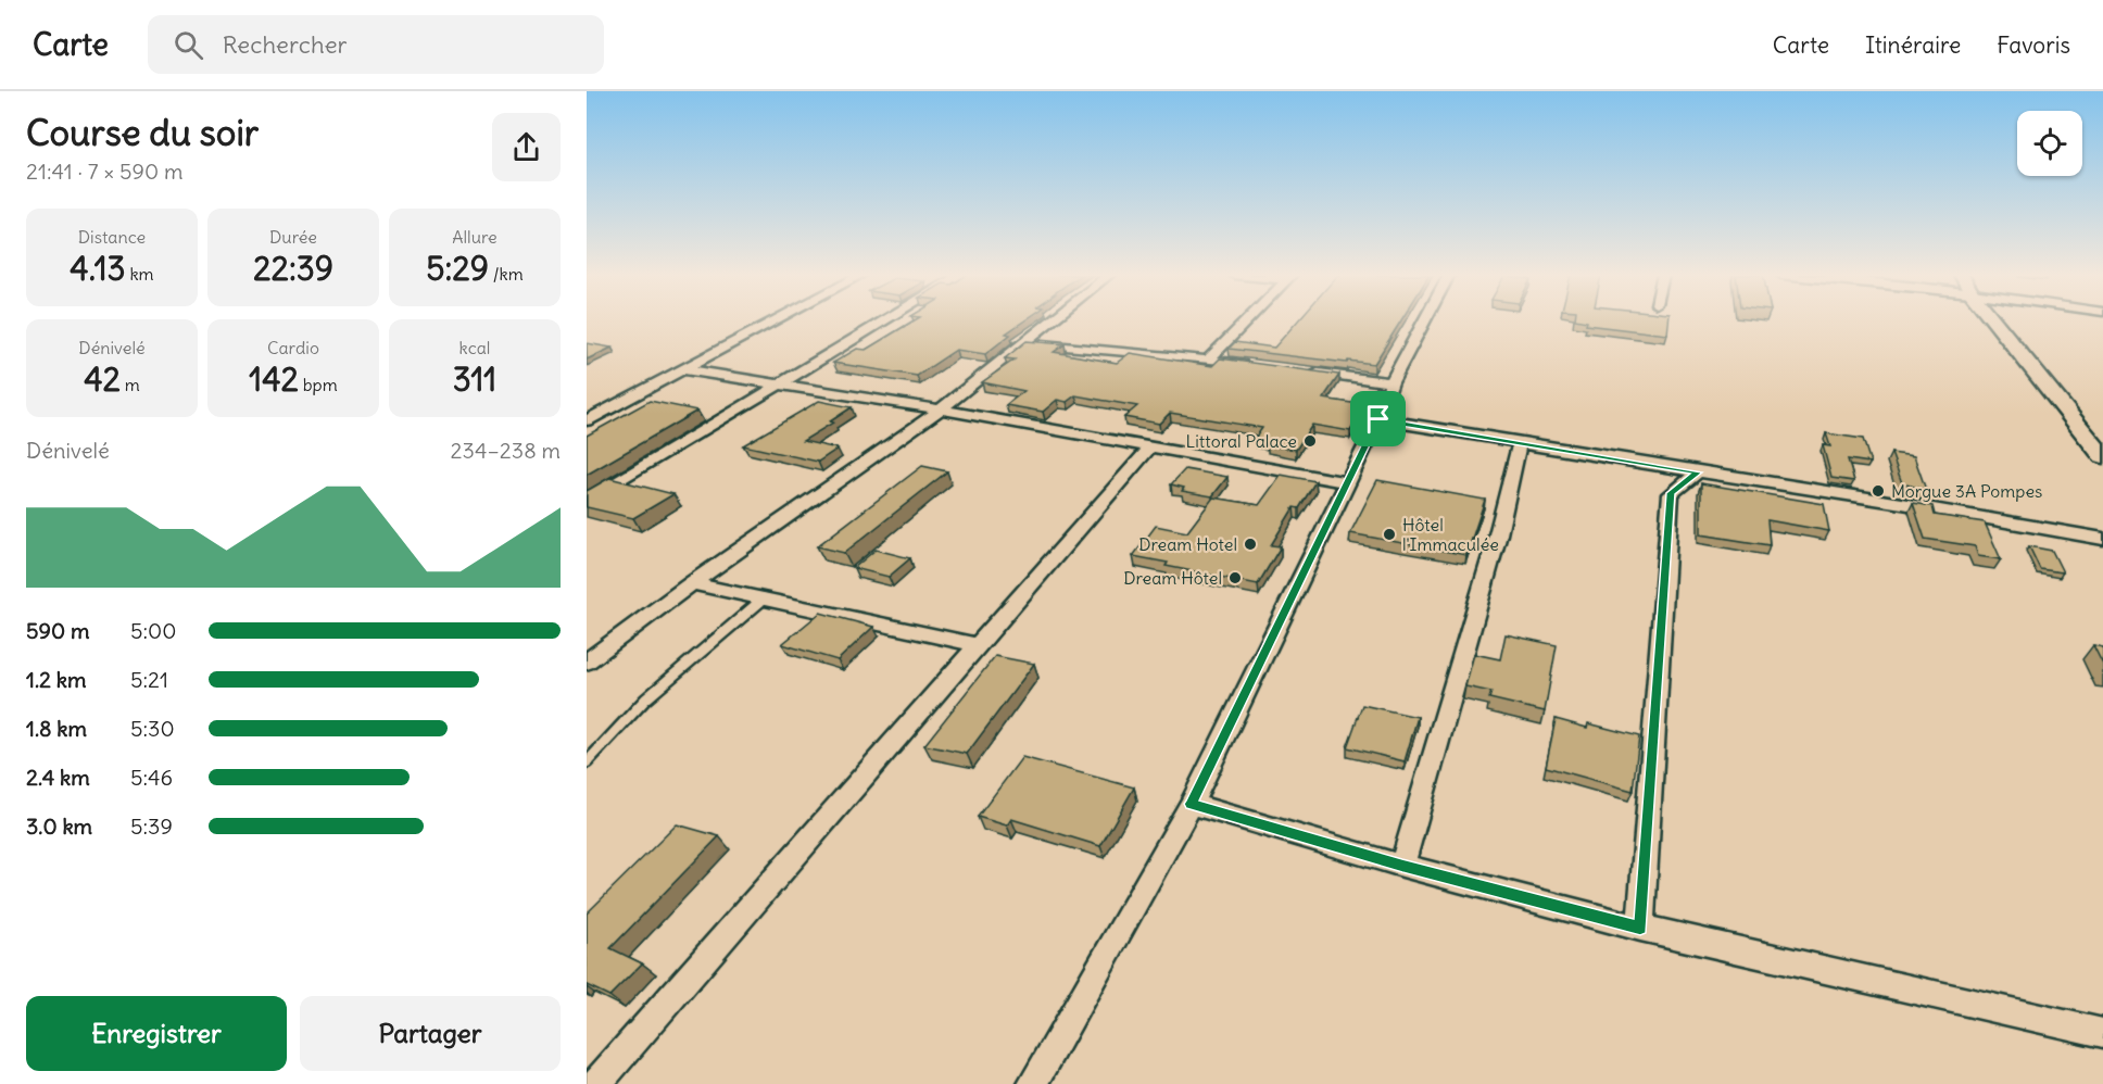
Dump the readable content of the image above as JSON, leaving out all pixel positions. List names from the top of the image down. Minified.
{"places":["Littoral Palace","Morgue 3A Pompes","Hôtel l'Immaculée","Dream Hotel","Dream Hôtel"],"page":{"header":"Carte","search":"Rechercher","nav":["Carte","Itinéraire","Favoris"],"heading":["Course du soir","21:41 · 7 × 590 m"],"stats":[["Distance","4.13 km"],["Durée","22:39"],["Allure","5:29 /km"],["Dénivelé","42 m"],["Cardio","142 bpm"],["kcal","311"]],"chart":["Dénivelé","234–238 m"],"list":[{"name":"590 m","note":"5:00"},{"name":"1.2 km","note":"5:21"},{"name":"1.8 km","note":"5:30"},{"name":"2.4 km","note":"5:46"},{"name":"3.0 km","note":"5:39"}],"buttons":["Enregistrer","Partager"]}}
